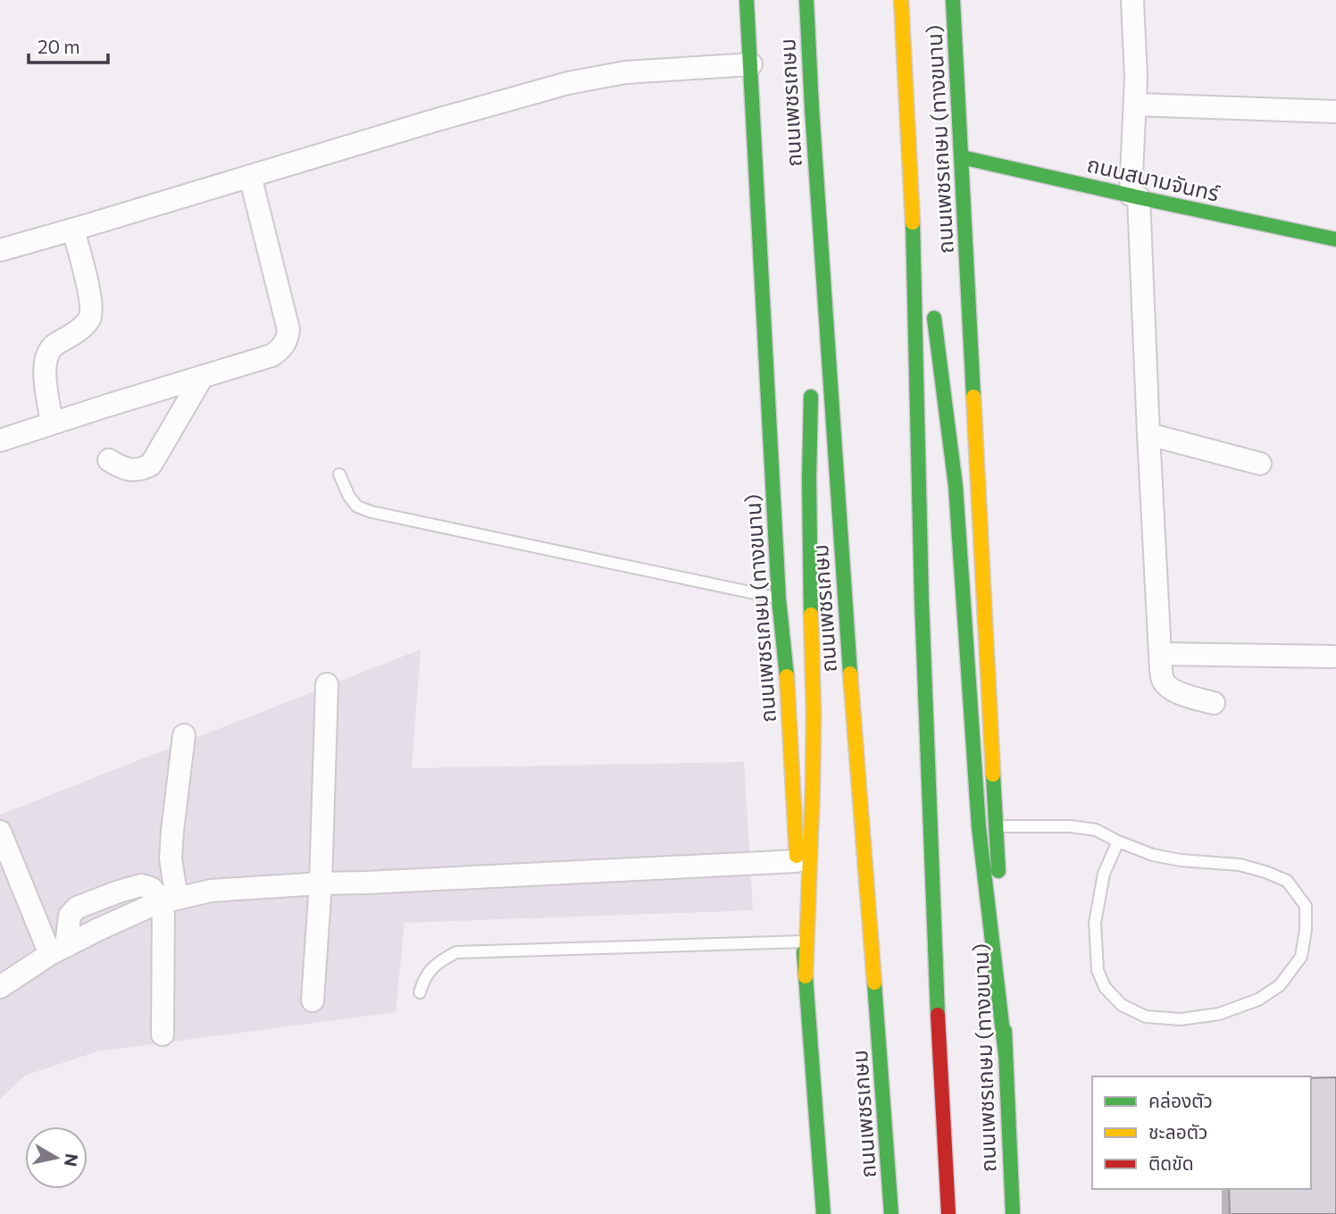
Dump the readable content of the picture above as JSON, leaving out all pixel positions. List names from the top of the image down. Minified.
{"streets":{"main road":["ถนนเพชรเกษม","ถนนเพชรเกษม (ทางขนาน)","ถนนสนามจันทร์"]},"crossings":[["ถนนเพชรเกษม (ทางขนาน)","ถนนสนามจันทร์"]],"legend":["คล่องตัว","ชะลอตัว","ติดขัด"],"scale_bar":"20 m","north":"right"}
